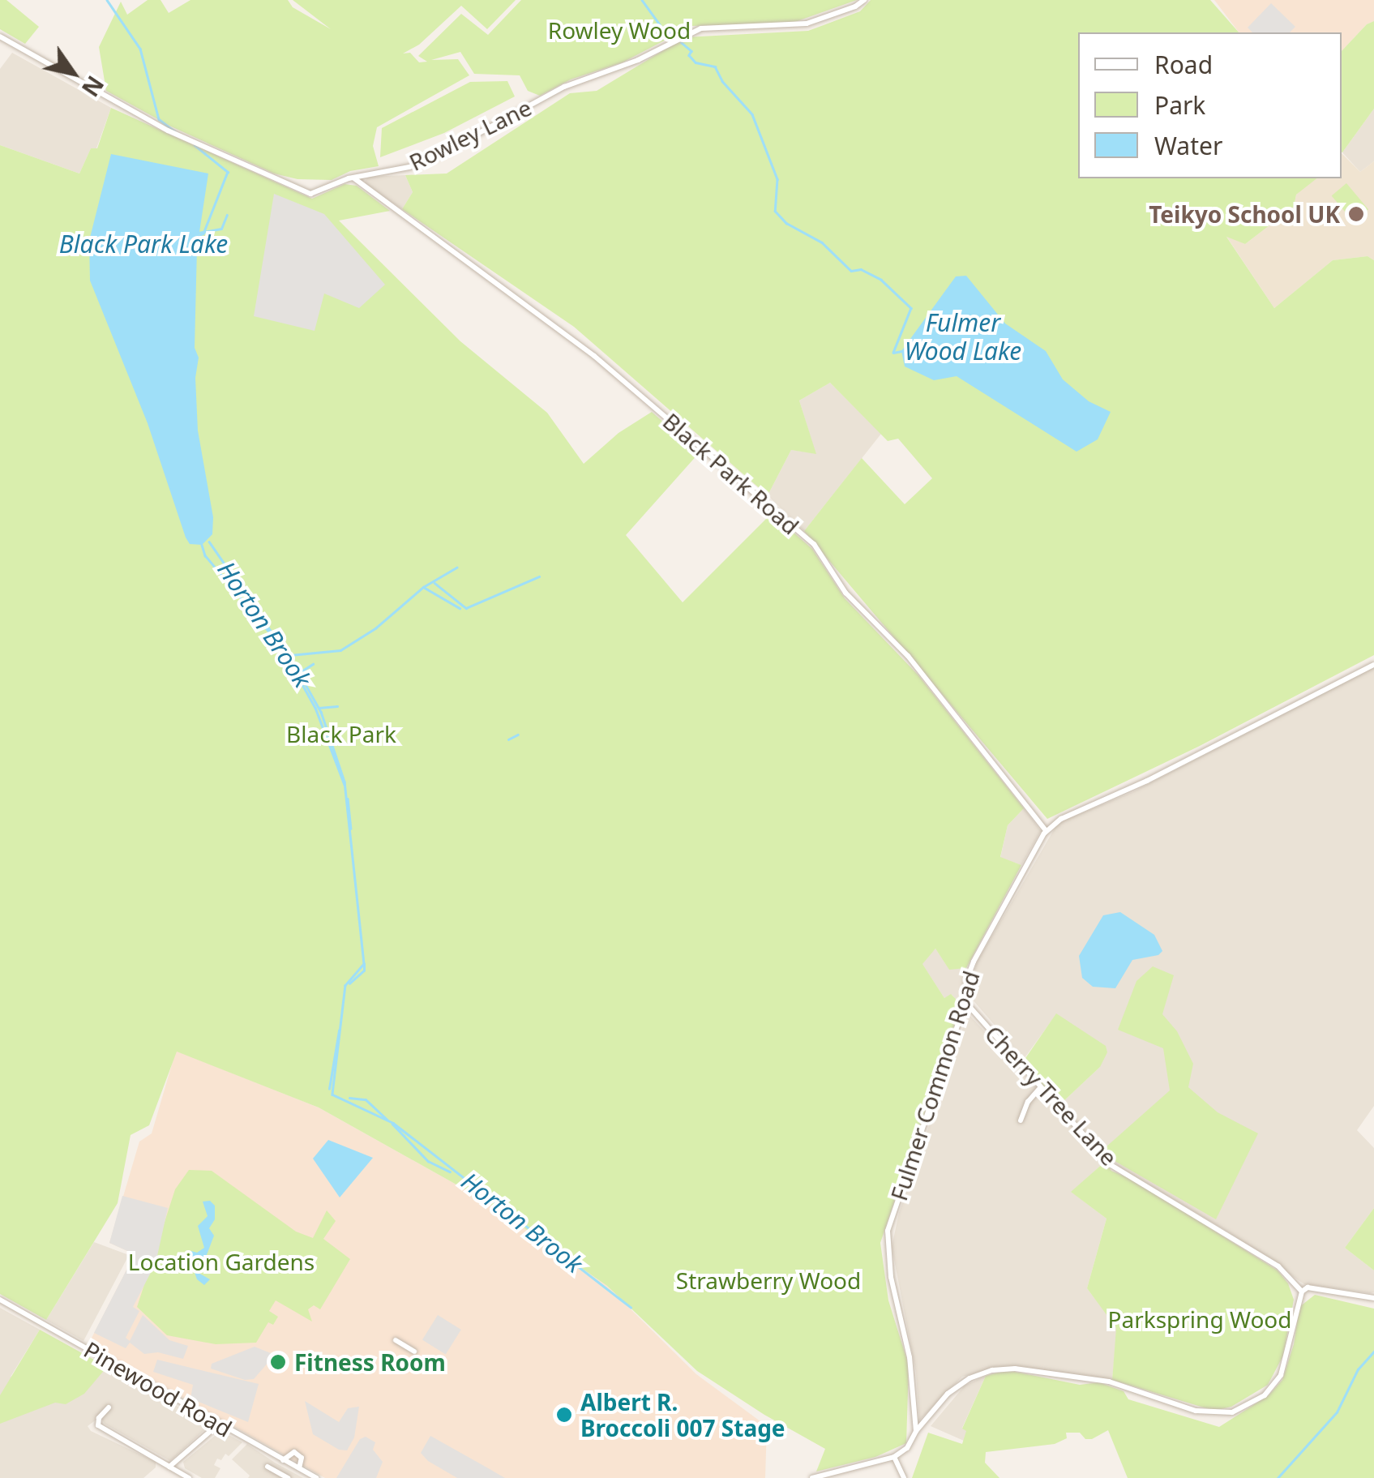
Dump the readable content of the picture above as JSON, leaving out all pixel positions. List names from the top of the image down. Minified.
{"streets":{"street":["Rowley Lane","Black Park Road","Fulmer Common Road","Cherry Tree Lane","Pinewood Road"]},"crossings":[["Rowley Lane","Black Park Road"],["Black Park Road","Fulmer Common Road"],["Fulmer Common Road","Cherry Tree Lane"]],"water":["Black Park Lake","Fulmer Wood Lake","Horton Brook"],"parks":["Rowley Wood","Black Park","Location Gardens","Strawberry Wood","Parkspring Wood"],"places":["Teikyo School UK","Fitness Room","Albert R. Broccoli 007 Stage"],"legend":["Road","Park","Water"],"north":"bottom right"}
